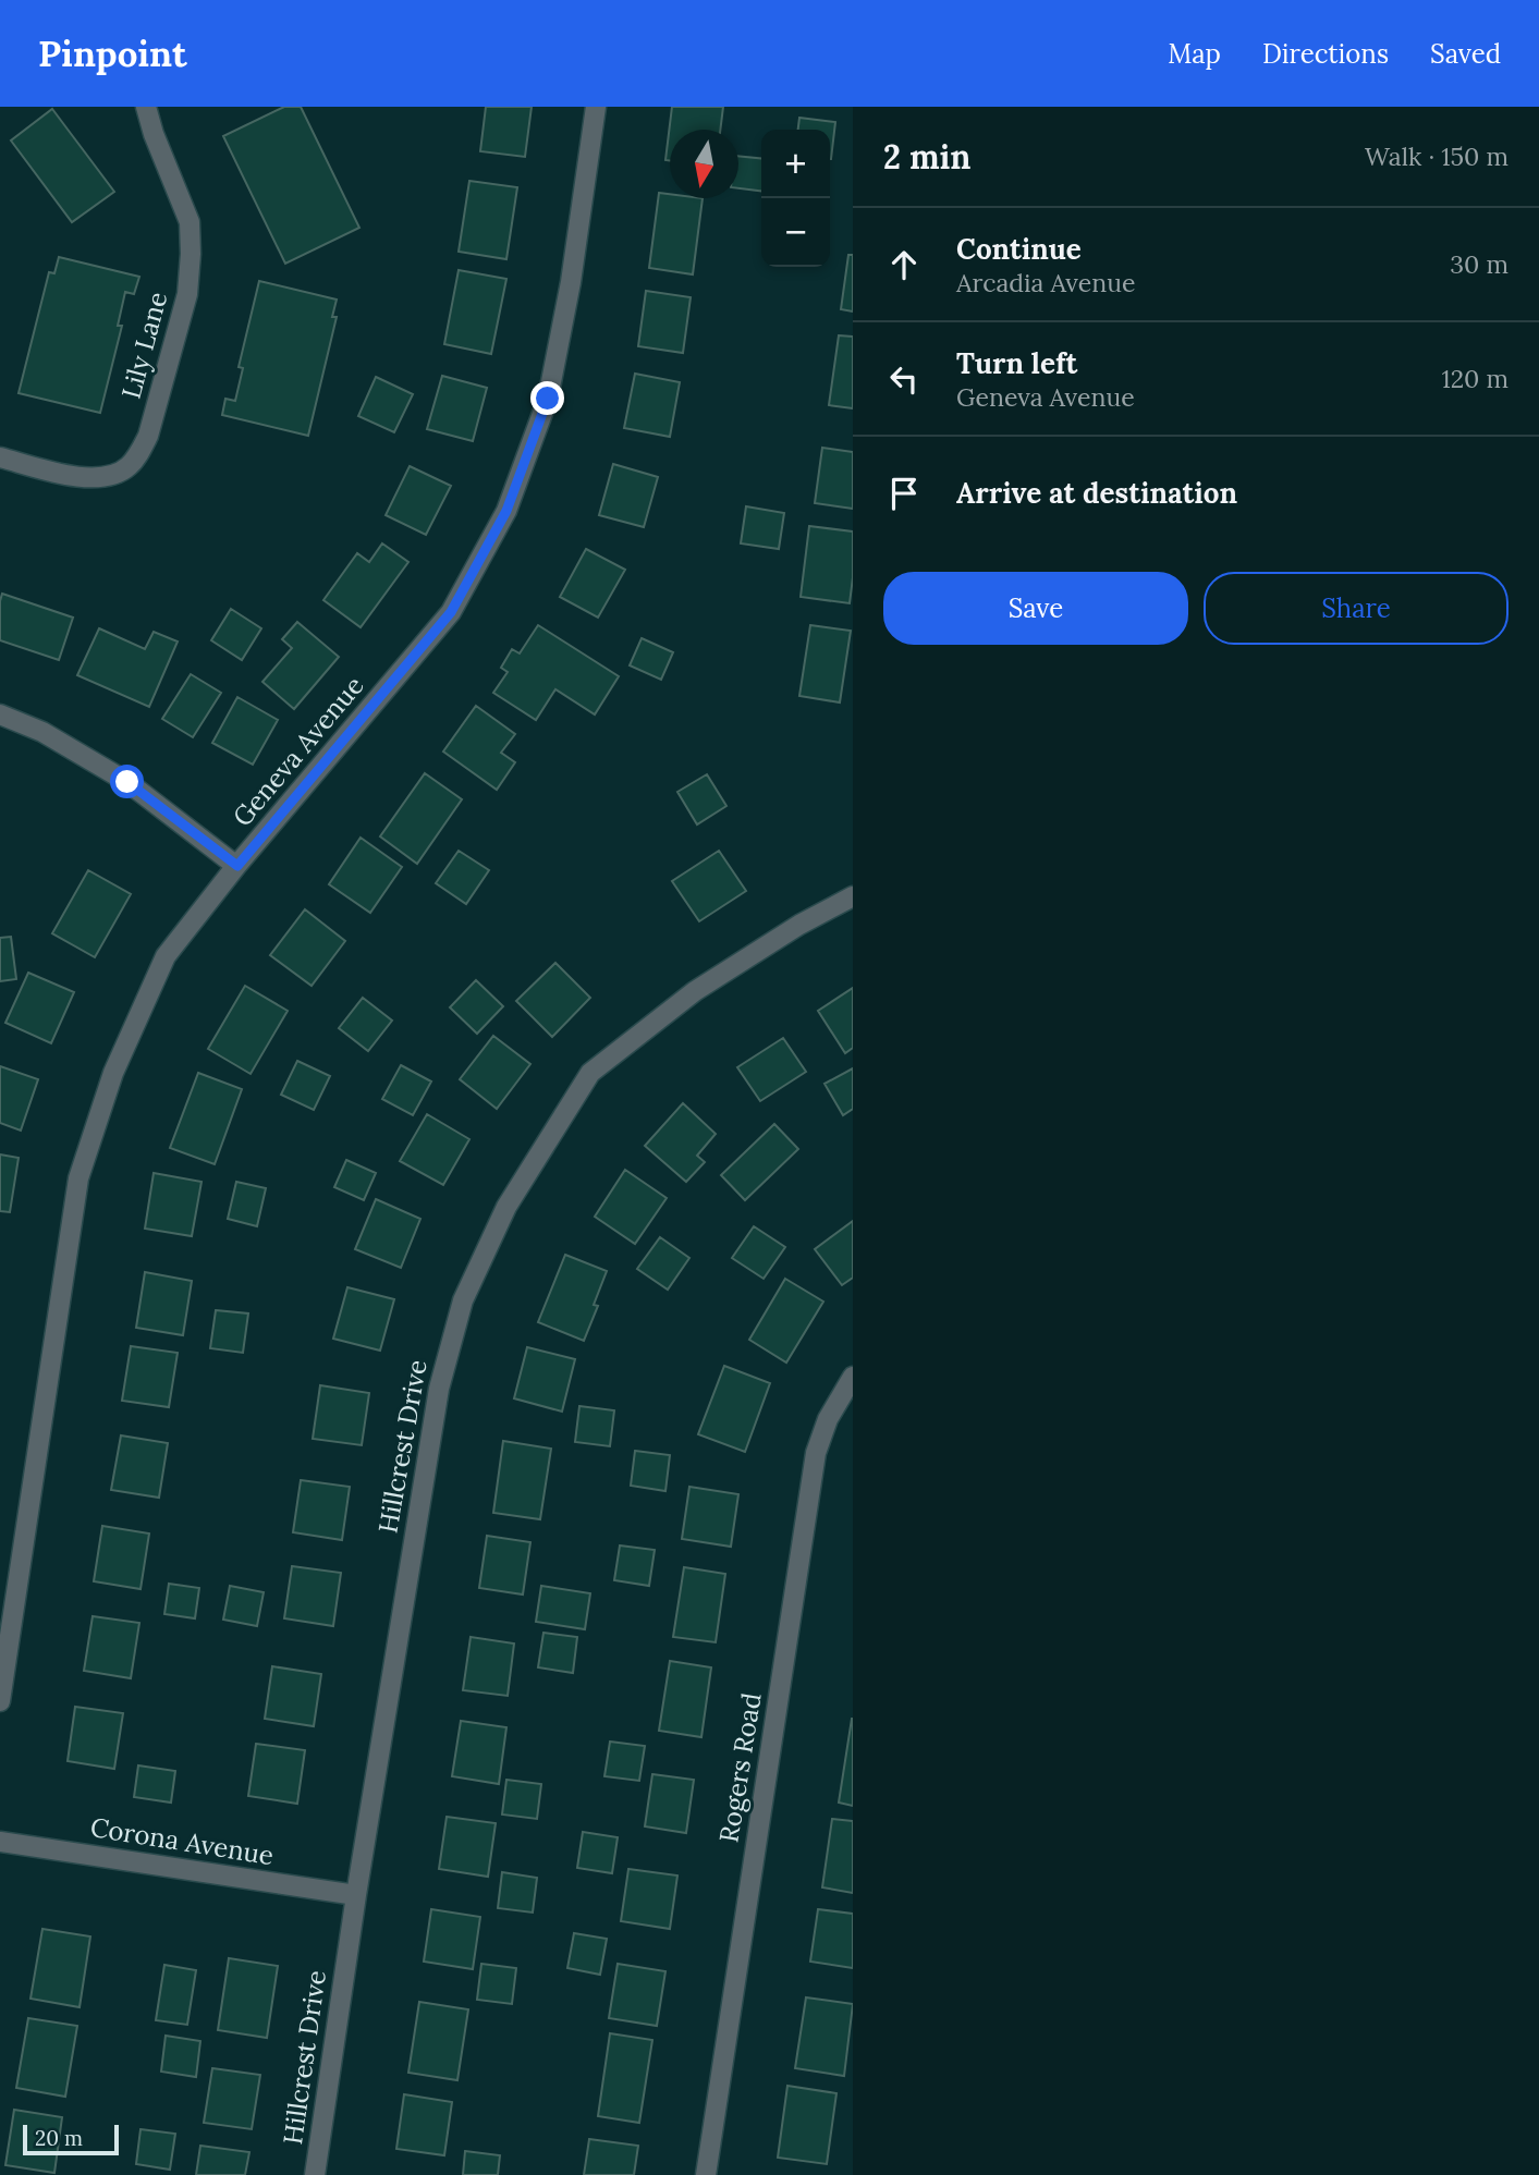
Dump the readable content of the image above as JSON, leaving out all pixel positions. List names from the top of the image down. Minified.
{"streets":{"street":["Lily Lane","Geneva Avenue","Hillcrest Drive","Rogers Road","Corona Avenue"]},"crossings":[["Hillcrest Drive","Corona Avenue"]],"scale_bar":"20 m","north":"bottom","page":{"header":"Pinpoint","nav":["Map","Directions","Saved"],"heading":["2 min","Walk · 150 m"],"map_buttons":["+","−"],"list":[["Continue","Arcadia Avenue","30 m"],["Turn left","Geneva Avenue","120 m"],"Arrive at destination"],"buttons":["Save","Share"],"scale":"20 m"}}
